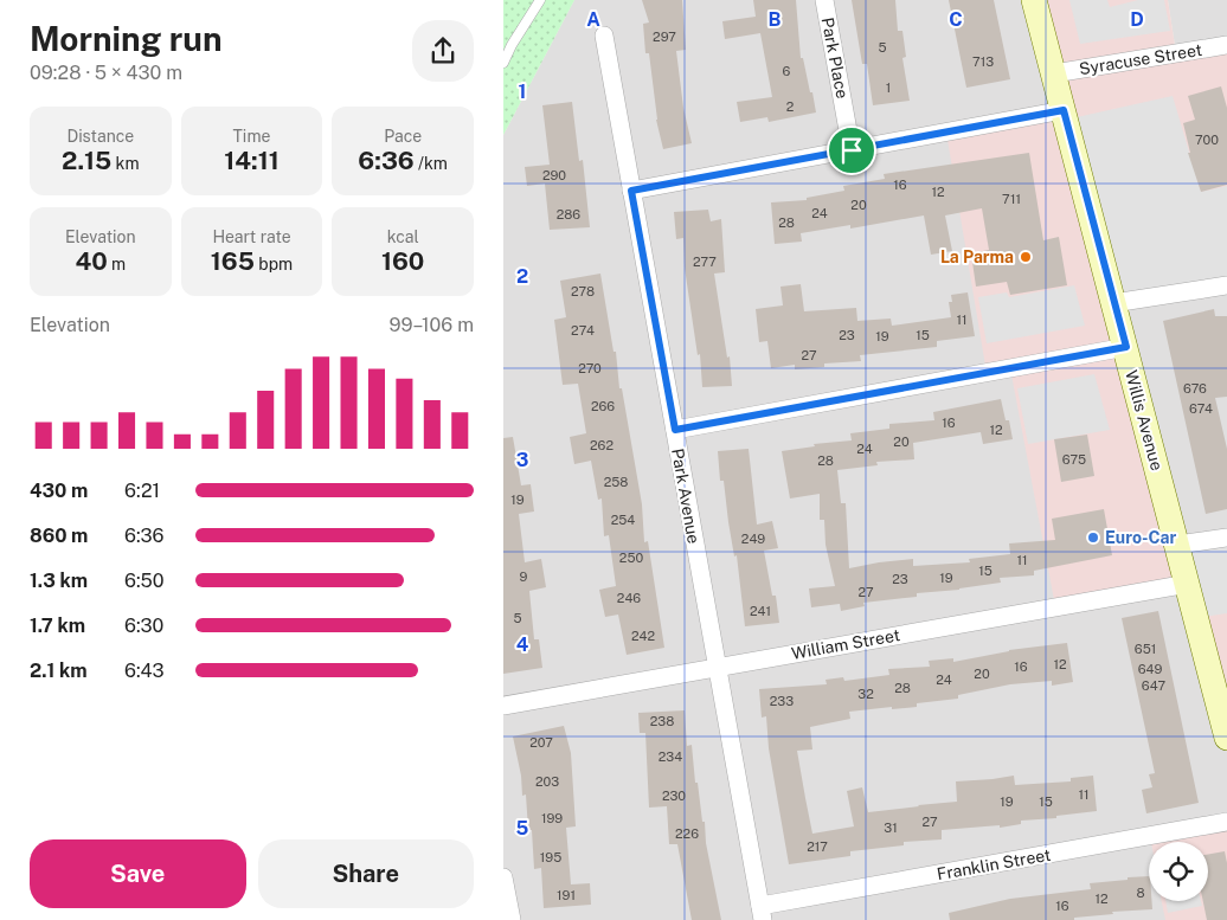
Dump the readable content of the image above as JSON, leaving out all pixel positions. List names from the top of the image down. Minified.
{"streets":{"main road":["Willis Avenue"],"street":["Park Place","Syracuse Street","Park Avenue","William Street","Franklin Street"]},"crossings":[["Syracuse Street","Willis Avenue"],["Willis Avenue","William Street"],["Park Avenue","William Street"],["Park Avenue","Franklin Street"]],"places":["La Parma","Euro-Car"],"house_numbers":["297","5","713","6","1","2","700","290","16","12","711","20","24","286","28","277","278","11","274","23","15","19","27","270","676","266","674","16","12","20","262","24","675","28","258","19","254","249","250","11","15","9","19","23","27","246","241","5","242","651","12","16","649","20","24","647","28","32","233","238","207","234","203","11","230","19","15","199","27","31","226","217","195","8","191","12","16"],"page":{"heading":["Morning run","09:28 · 5 × 430 m"],"stats":[["Distance","2.15 km"],["Time","14:11"],["Pace","6:36 /km"],["Elevation","40 m"],["Heart rate","165 bpm"],["kcal","160"]],"chart":["Elevation","99–106 m"],"list":[{"name":"430 m","note":"6:21"},{"name":"860 m","note":"6:36"},{"name":"1.3 km","note":"6:50"},{"name":"1.7 km","note":"6:30"},{"name":"2.1 km","note":"6:43"}],"buttons":["Save","Share"]},"grid":{"columns":["A","B","C","D"],"rows":["1","2","3","4","5"]}}
